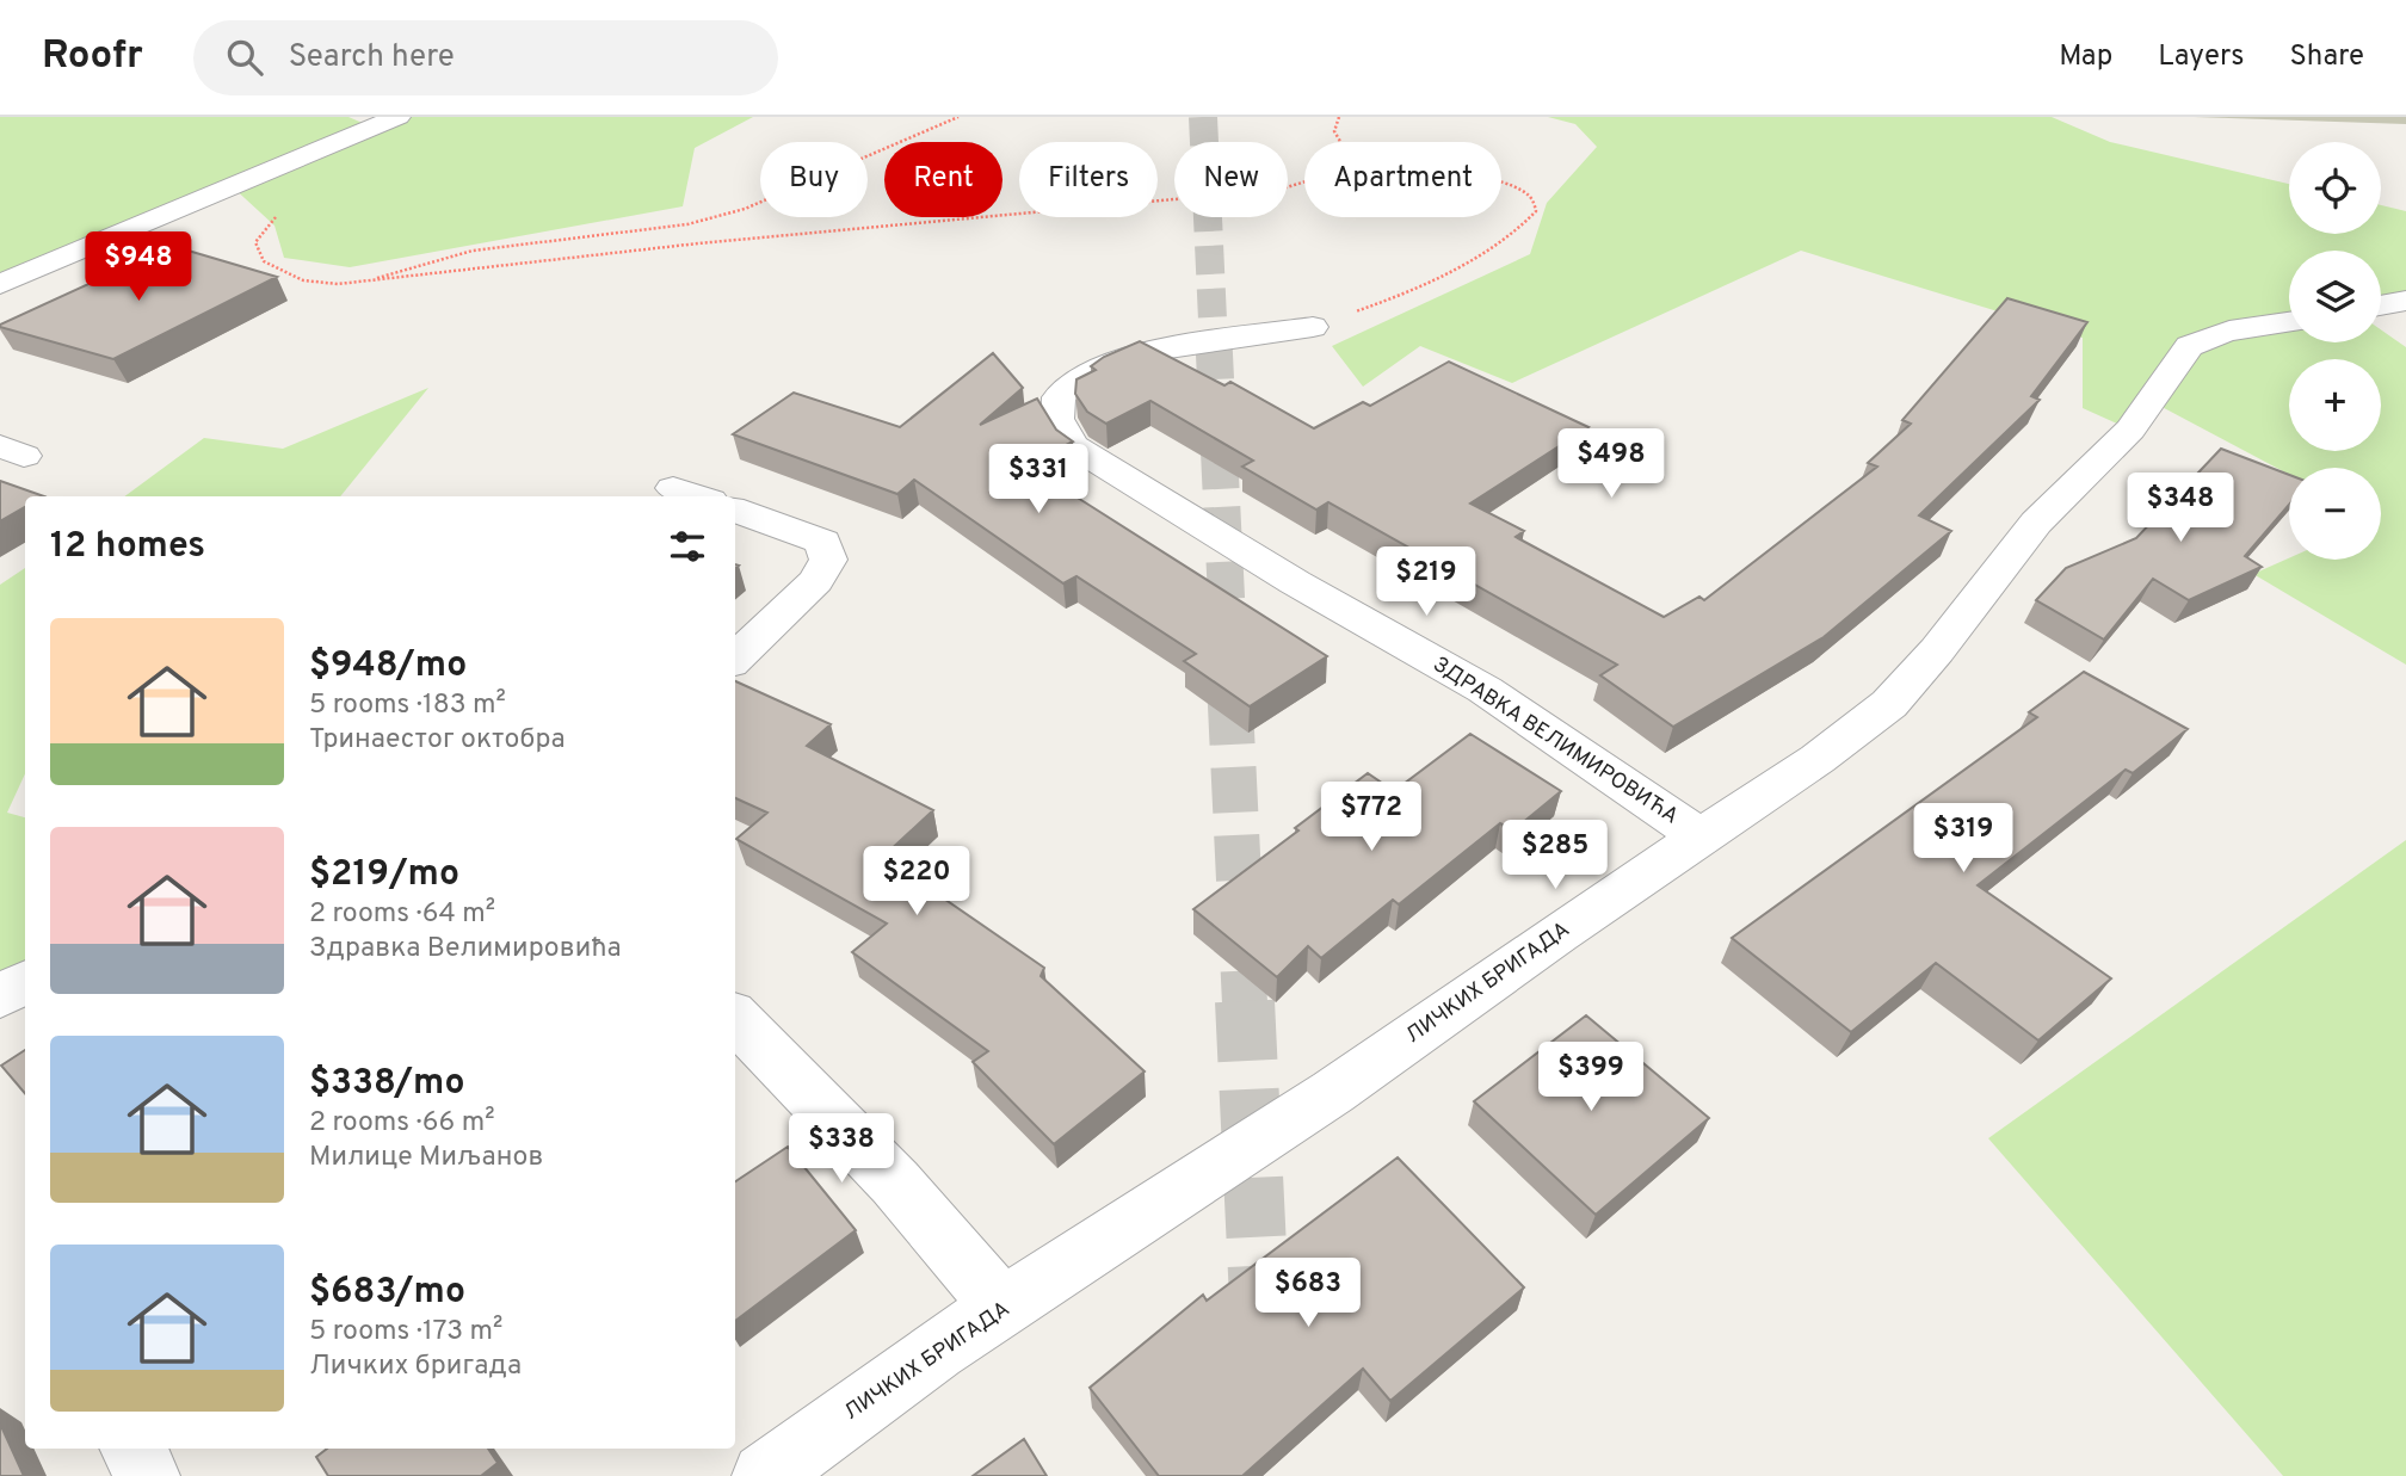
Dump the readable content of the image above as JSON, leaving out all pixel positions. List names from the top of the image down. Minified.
{"streets":{"street":["ЗДРАВКА ВЕЛИМИРОВИЋА","ЛИЧКИХ БРИГАДА"]},"crossings":[["ЗДРАВКА ВЕЛИМИРОВИЋА","ЛИЧКИХ БРИГАДА"]],"page":{"header":"Roofr","search":"Search here","nav":["Map","Layers","Share"],"map_buttons":["+","−"],"chip":["Buy","Rent","Filters","New","Apartment"],"price":["$948","$498","$331","$348","$219","$772","$319","$285","$220","$399","$338","$683"],"heading":"12 homes","list":[{"name":"$948/mo","note":"5 rooms · 183 m² · Тринаестог октобра"},{"name":"$219/mo","note":"2 rooms · 64 m² · Здравка Велимировића"},{"name":"$338/mo","note":"2 rooms · 66 m² · Милице Миљанов"},{"name":"$683/mo","note":"5 rooms · 173 m² · Личких бригада"}]}}
